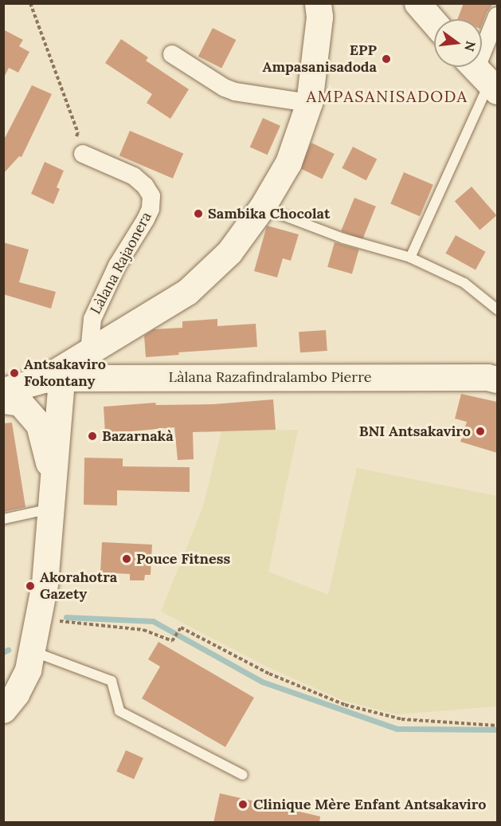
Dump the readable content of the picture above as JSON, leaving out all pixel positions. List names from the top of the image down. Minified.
{"streets":{"main road":["Làlana Razafindralambo Pierre"],"street":["Làlana Rajaonera"]},"districts":["AMPASANISADODA"],"places":["EPP Ampasanisadoda","Sambika Chocolat","Antsakaviro Fokontany","BNI Antsakaviro","Bazarnakà","Pouce Fitness","Akorahotra Gazety","Clinique Mère Enfant Antsakaviro"],"north":"right"}
